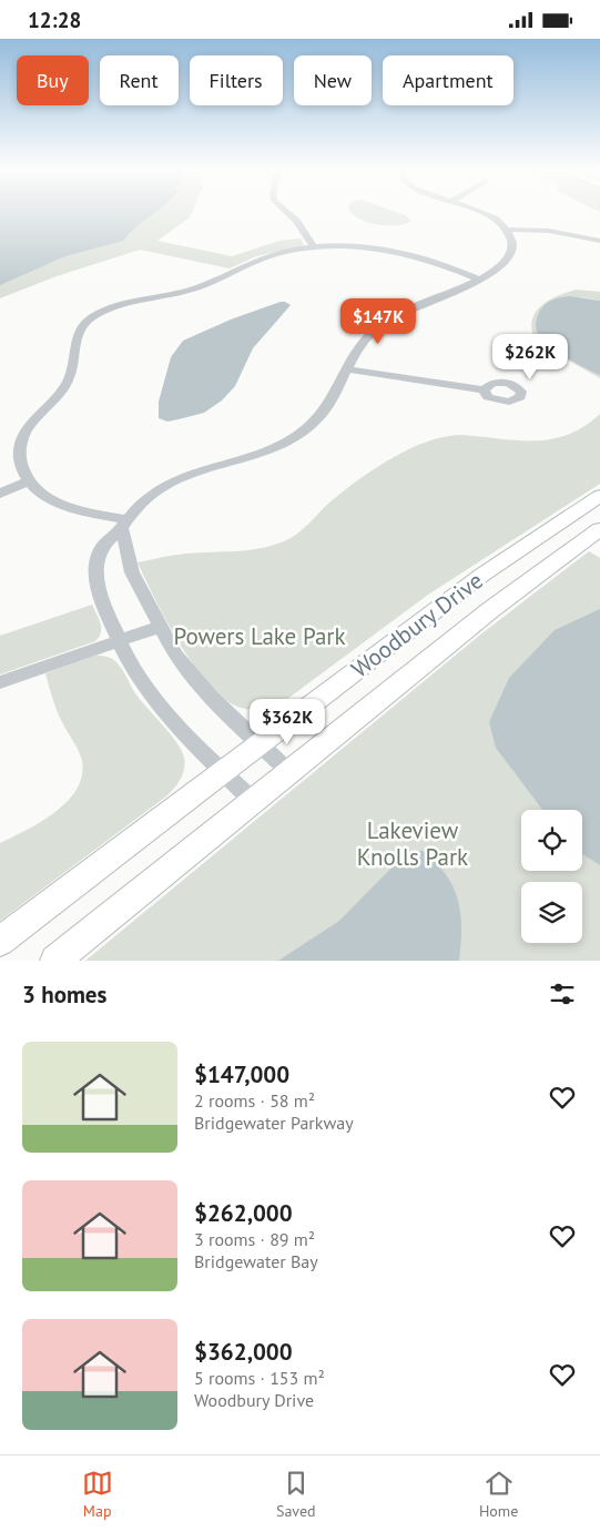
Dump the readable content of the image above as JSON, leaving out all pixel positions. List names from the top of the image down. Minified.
{"streets":{"main road":["Woodbury Drive"]},"parks":["Powers Lake Park","Lakeview Knolls Park"],"page":{"status":"12:28","chip":["Buy","Rent","Filters","New","Apartment"],"price":["$147K","$262K","$362K"],"heading":"3 homes","list":[{"name":"$147,000","note":"2 rooms · 58 m² · Bridgewater Parkway"},{"name":"$262,000","note":"3 rooms · 89 m² · Bridgewater Bay"},{"name":"$362,000","note":"5 rooms · 153 m² · Woodbury Drive"}],"tabs":["Map","Saved","Home"]}}
